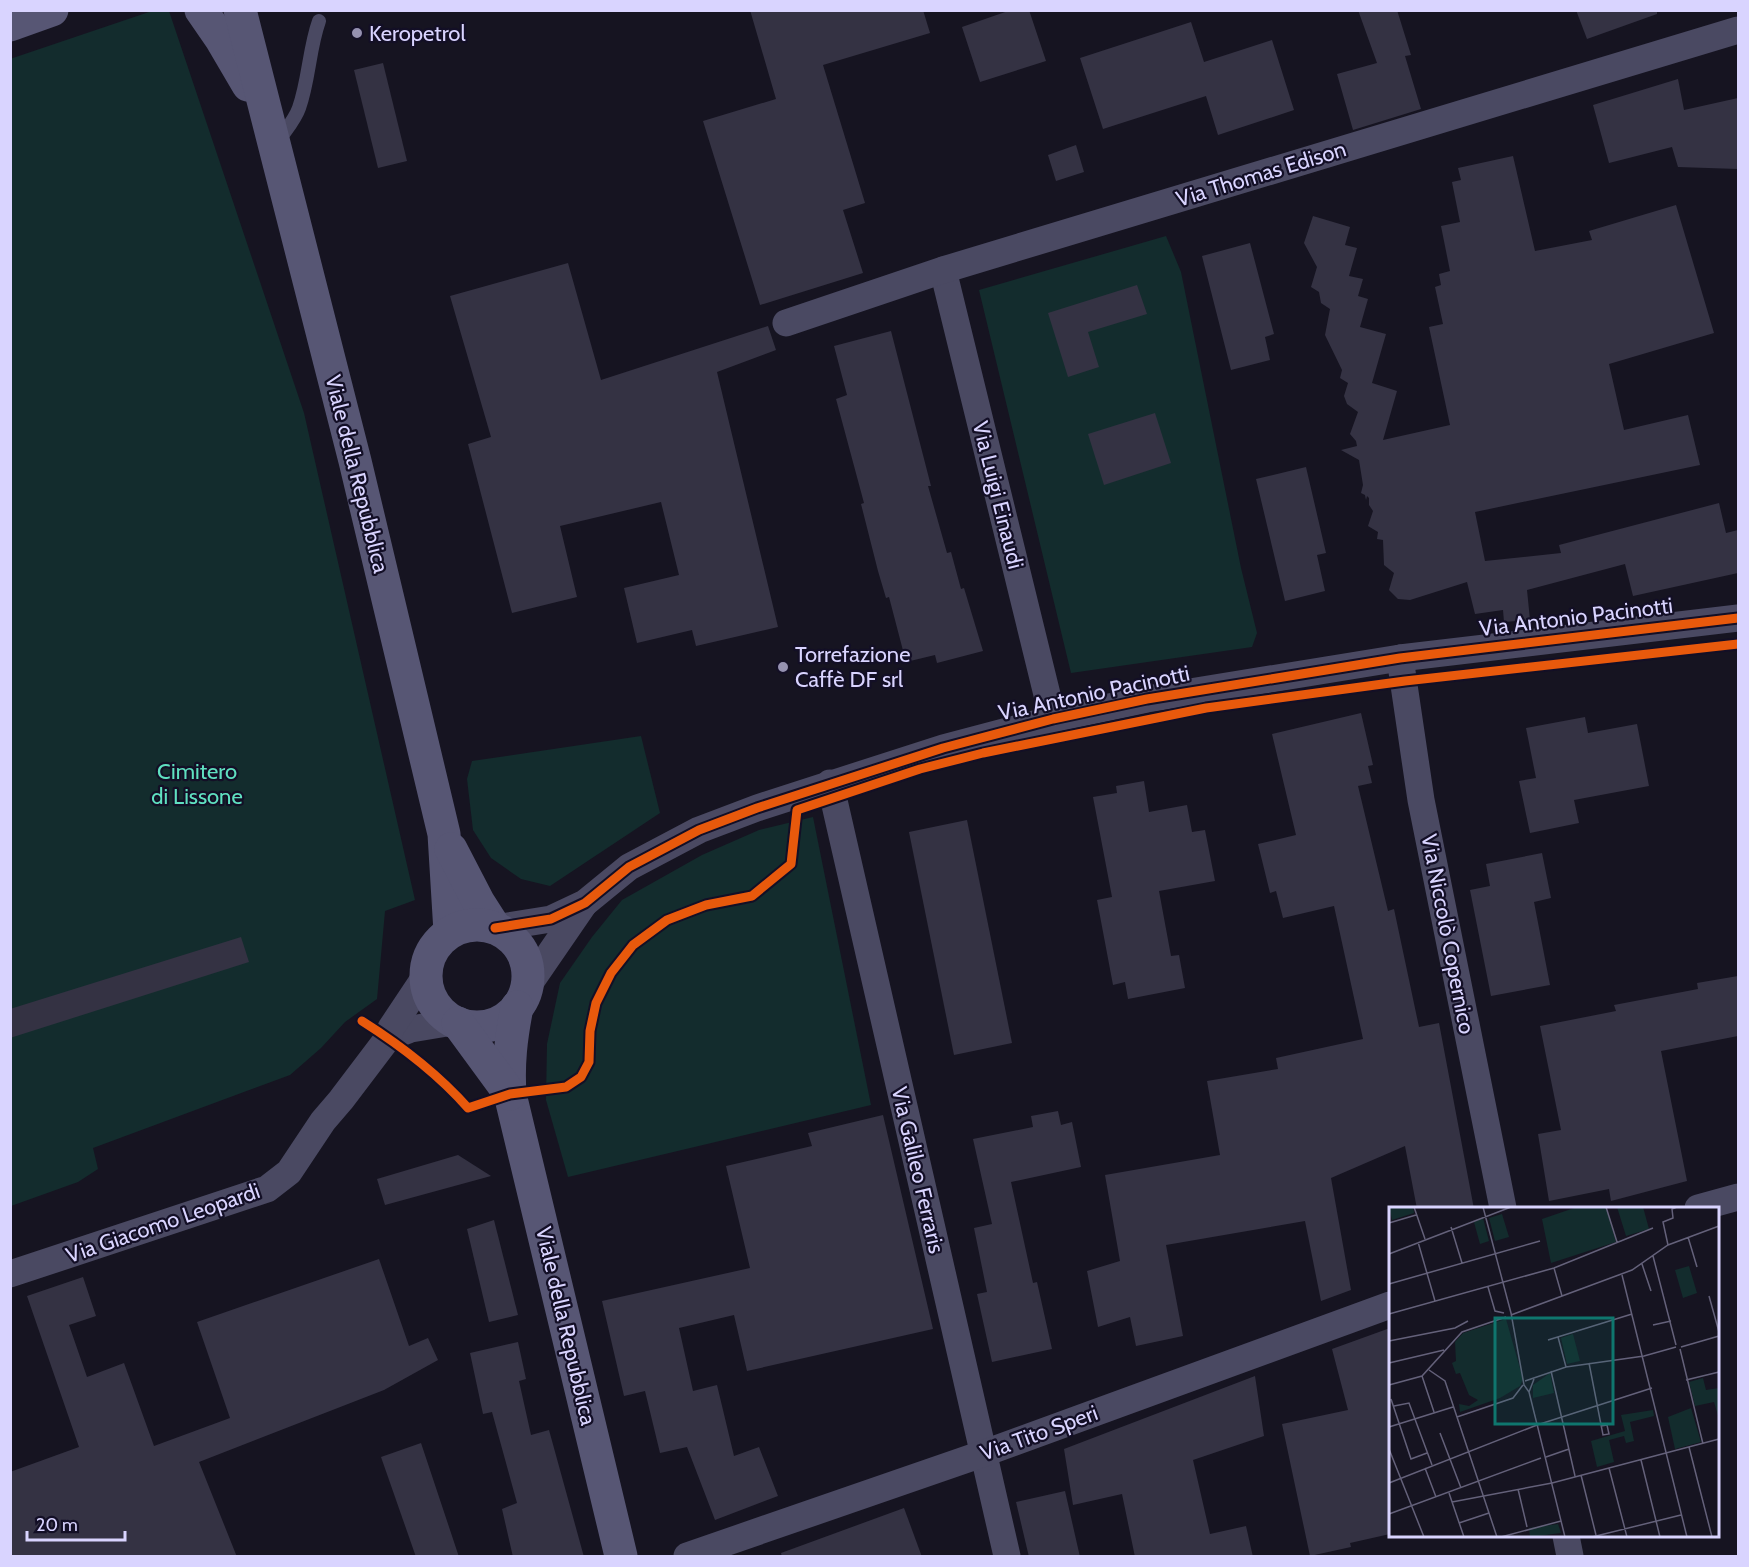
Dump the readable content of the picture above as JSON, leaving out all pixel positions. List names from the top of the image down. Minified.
{"streets":{"street":["Via Thomas Edison","Viale della Repubblica","Via Luigi Einaudi","Via Antonio Pacinotti","Via Niccolò Copernico","Via Galileo Ferraris","Via Giacomo Leopardi","Via Tito Speri"]},"crossings":[["Via Thomas Edison","Via Luigi Einaudi"],["Viale della Repubblica","Via Antonio Pacinotti"],["Viale della Repubblica","Via Giacomo Leopardi"],["Via Luigi Einaudi","Via Antonio Pacinotti"],["Via Antonio Pacinotti","Via Niccolò Copernico"],["Via Antonio Pacinotti","Via Galileo Ferraris"],["Via Antonio Pacinotti","Via Giacomo Leopardi"],["Via Galileo Ferraris","Via Tito Speri"]],"parks":["Cimitero di Lissone"],"places":["Keropetrol","Torrefazione Caffè DF srl"],"scale_bar":"20 m"}
